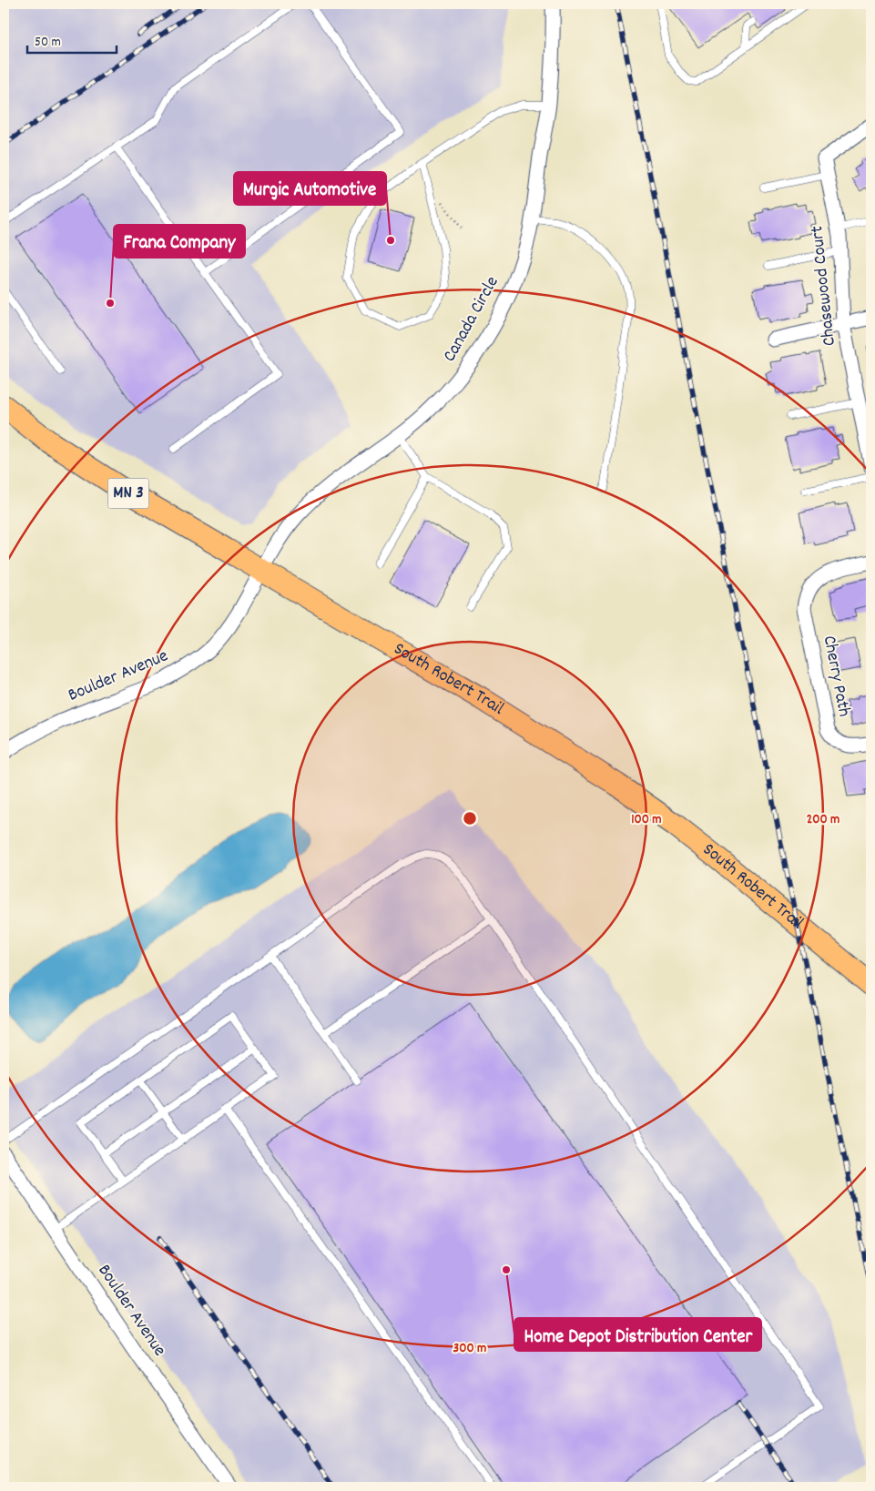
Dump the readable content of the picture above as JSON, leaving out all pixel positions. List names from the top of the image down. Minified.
{"streets":{"main road":["MN 3","South Robert Trail"],"street":["Chasewood Court","Canada Circle","Boulder Avenue","Cherry Path"]},"crossings":[["Canada Circle","Boulder Avenue"],["Canada Circle","South Robert Trail"],["Boulder Avenue","South Robert Trail"]],"places":["Murgic Automotive","Frana Company","Home Depot Distribution Center"],"scale_bar":"50 m","rings":["100 m","200 m","300 m"]}
